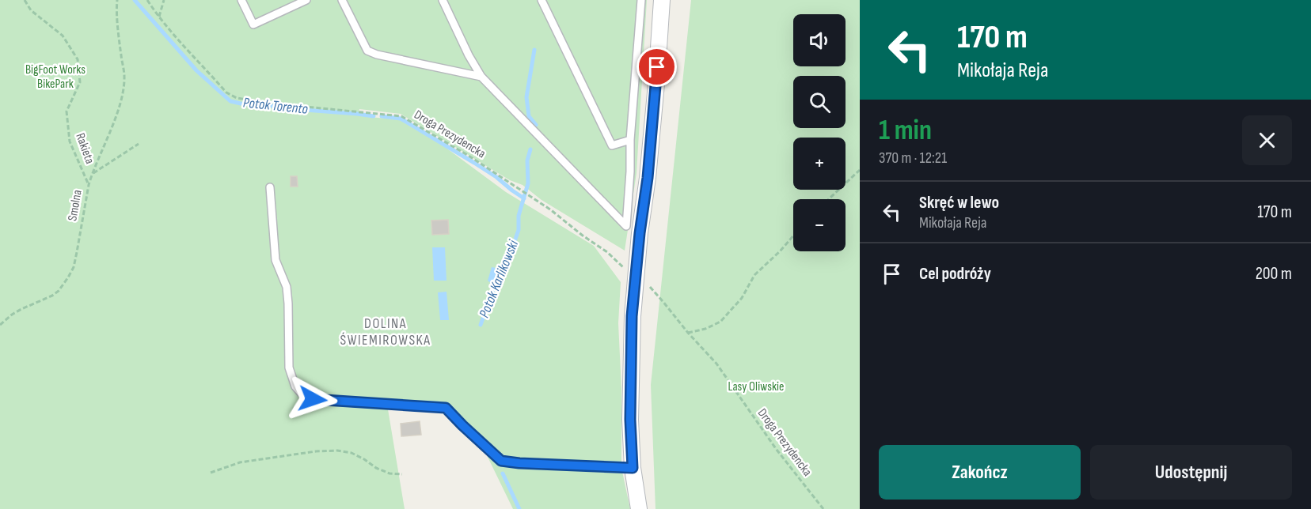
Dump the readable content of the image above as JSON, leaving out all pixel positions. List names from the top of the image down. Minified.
{"streets":{"path":["Droga Prezydencka","Rakieta","Smolna"]},"crossings":[["Rakieta","Smolna"]],"districts":["DOLINA ŚWIEMIROWSKA"],"water":["Potok Torento","Potok Karlikowski"],"parks":["BigFoot Works BikePark","Lasy Oliwskie"],"page":{"turn":["170 m","Mikołaja Reja"],"map_buttons":["+","−"],"heading":["1 min","370 m · 12:21"],"list":[{"name":"Skręć w lewo","note":"Mikołaja Reja","value":"170 m"},{"name":"Cel podróży","value":"200 m"}],"buttons":["Zakończ","Udostępnij"]}}
